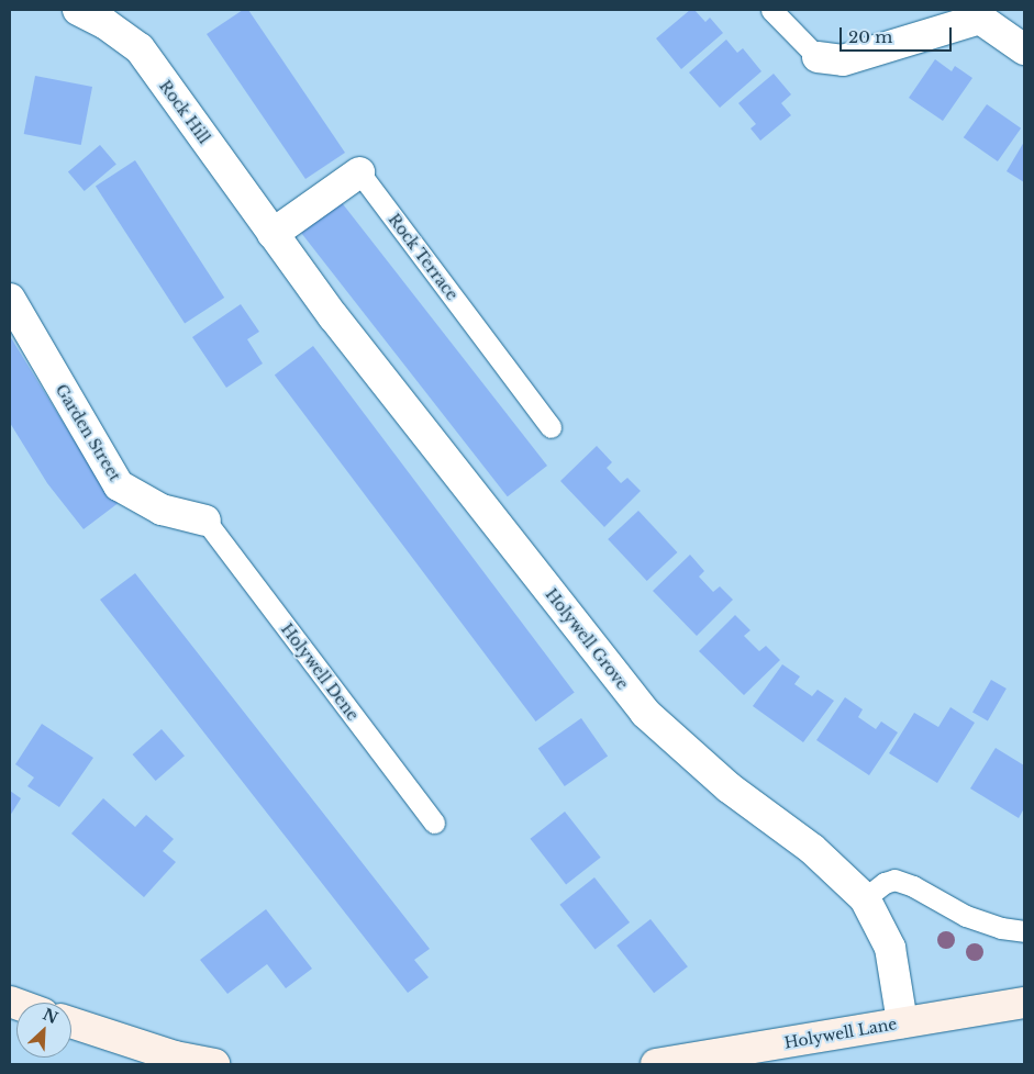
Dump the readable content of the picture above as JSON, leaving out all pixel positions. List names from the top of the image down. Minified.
{"streets":{"main road":["Holywell Lane"],"street":["Rock Hill","Rock Terrace","Garden Street","Holywell Grove"],"lane":["Holywell Dene"]},"crossings":[["Rock Hill","Rock Terrace"],["Rock Hill","Holywell Grove"],["Rock Terrace","Holywell Grove"],["Garden Street","Holywell Dene"],["Holywell Grove","Holywell Lane"]],"scale_bar":"20 m","north":"top right"}
